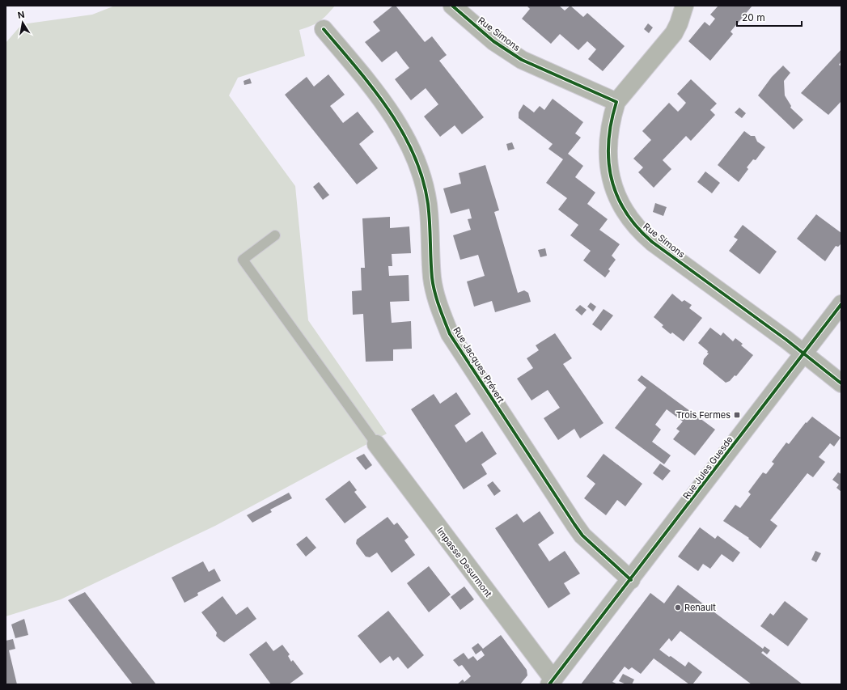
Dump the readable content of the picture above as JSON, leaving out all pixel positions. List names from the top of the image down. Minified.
{"streets":{"main road":["Rue Jules Guesde"],"street":["Rue Simons","Rue Jacques Prévert","Impasse Desurmont"]},"crossings":[["Rue Simons","Rue Jules Guesde"],["Rue Jacques Prévert","Rue Jules Guesde"],["Rue Jules Guesde","Impasse Desurmont"]],"places":{"transit":["Trois Fermes"],"other":["Renault"]},"scale_bar":"20 m","north":"top"}
